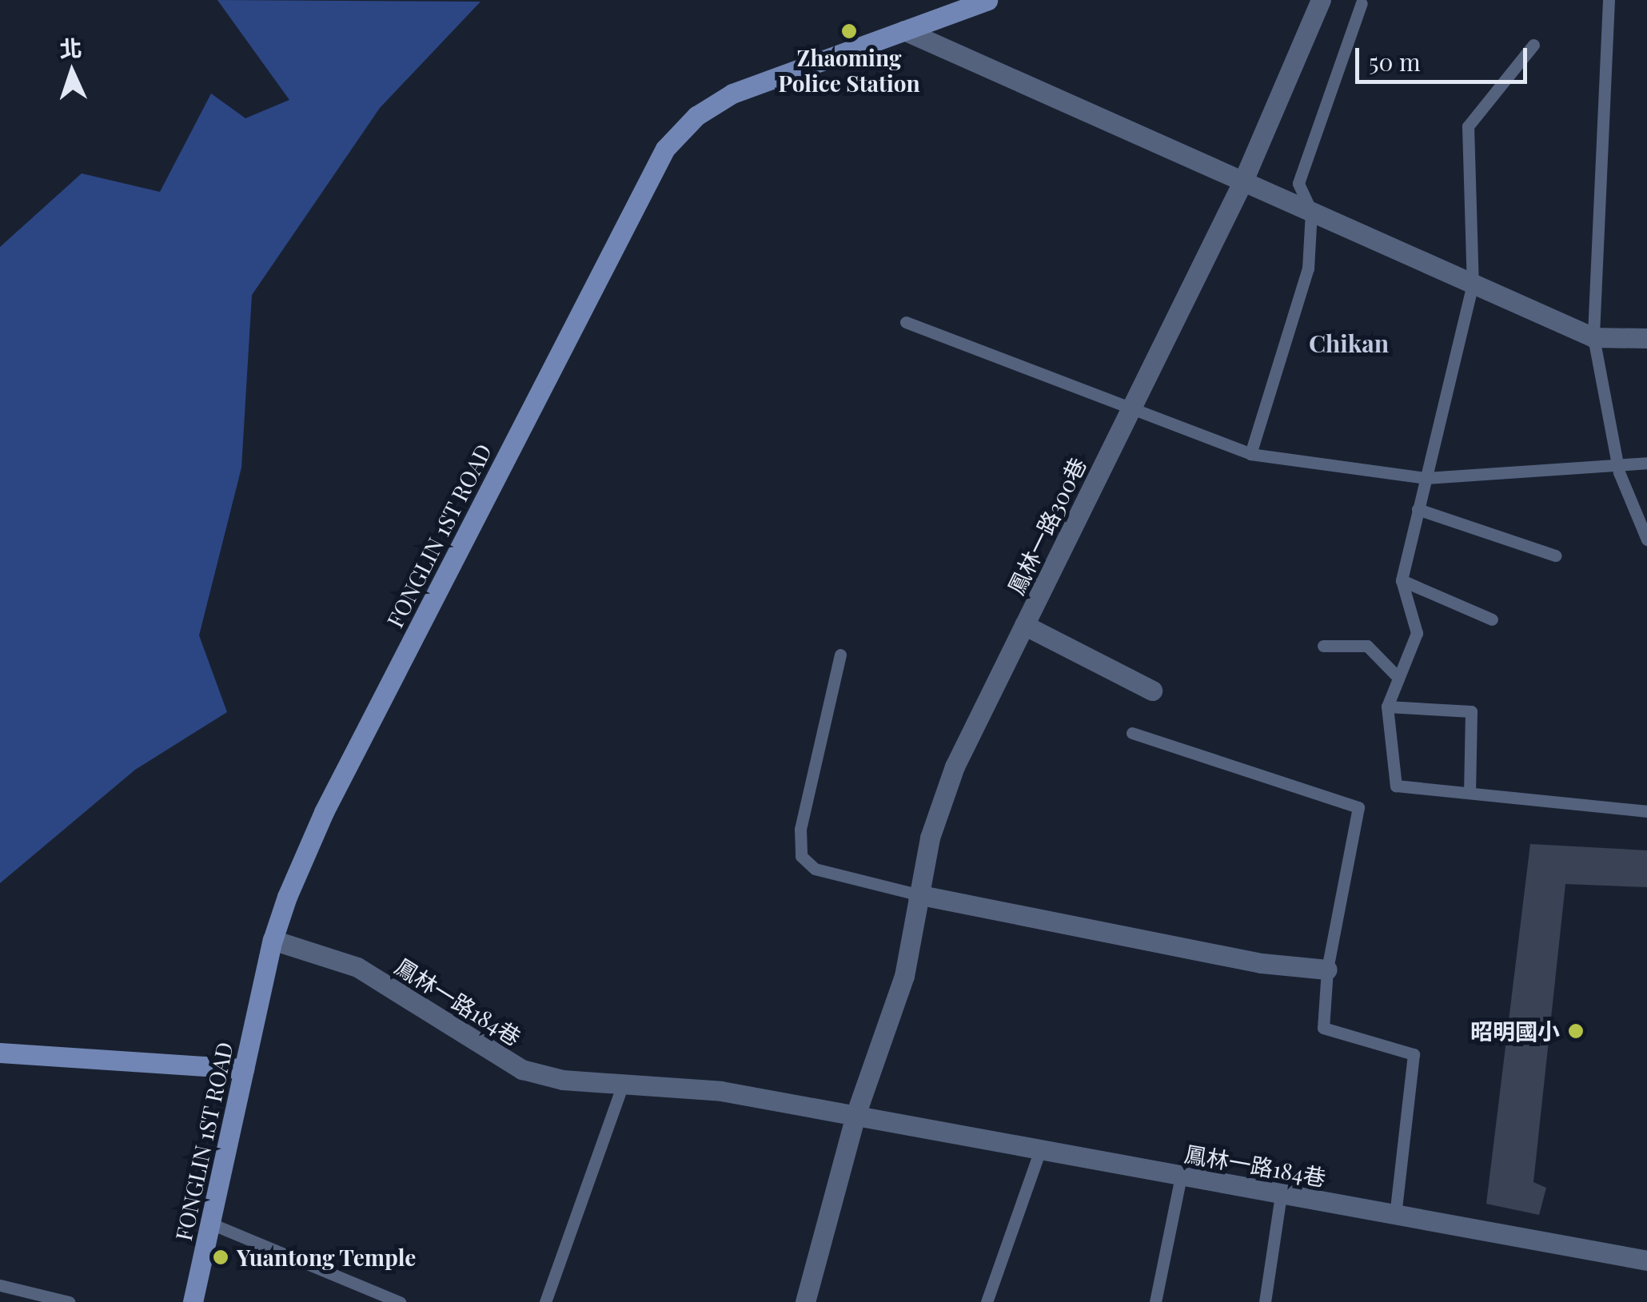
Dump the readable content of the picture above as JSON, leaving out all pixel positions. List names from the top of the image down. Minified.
{"streets":{"street":["鳳林一路300巷","FONGLIN 1ST ROAD","鳳林一路184巷"]},"crossings":[["FONGLIN 1ST ROAD","鳳林一路184巷"]],"districts":["Chikan"],"places":["Zhaoming Police Station","昭明國小","Yuantong Temple"],"scale_bar":"50 m","north":"top"}
